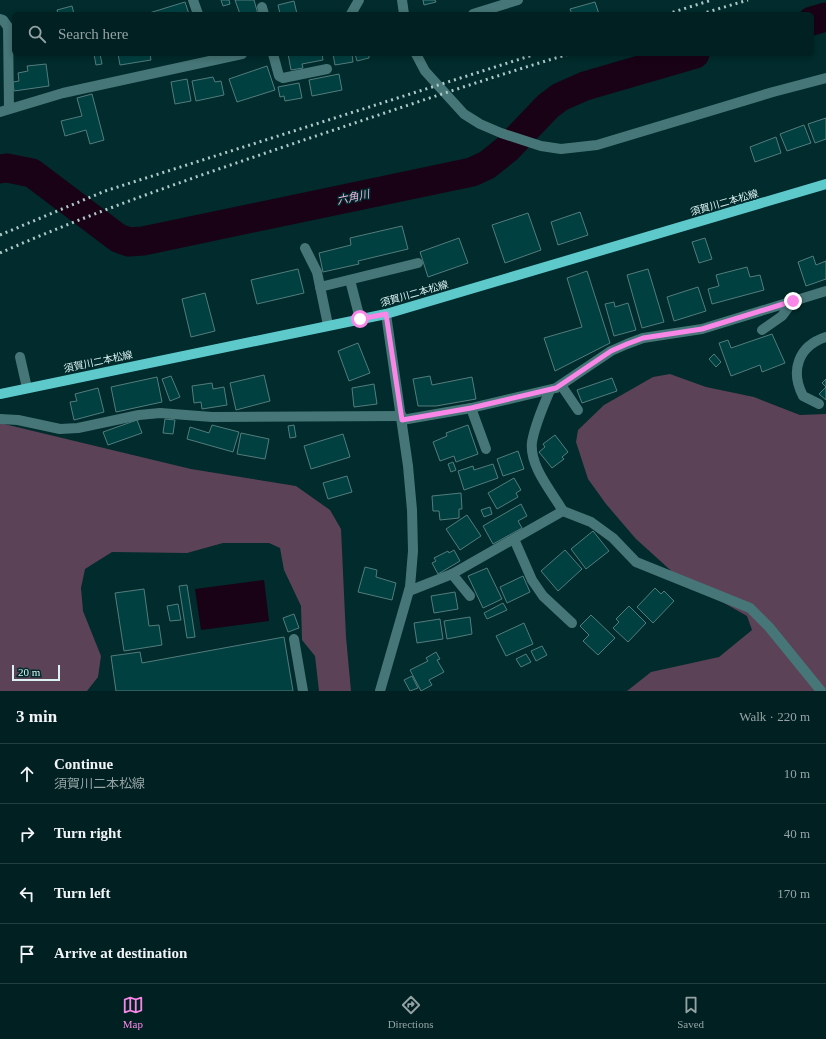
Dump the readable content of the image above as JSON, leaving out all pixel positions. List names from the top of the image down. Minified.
{"streets":{"main road":["須賀川二本松線"]},"water":["六角川"],"scale_bar":"20 m","page":{"search":"Search here","scale":"20 m","heading":["3 min","Walk · 220 m"],"list":[["Continue","須賀川二本松線","10 m"],["Turn right","40 m"],["Turn left","170 m"],"Arrive at destination"],"nav":["Map","Directions","Saved"]}}
